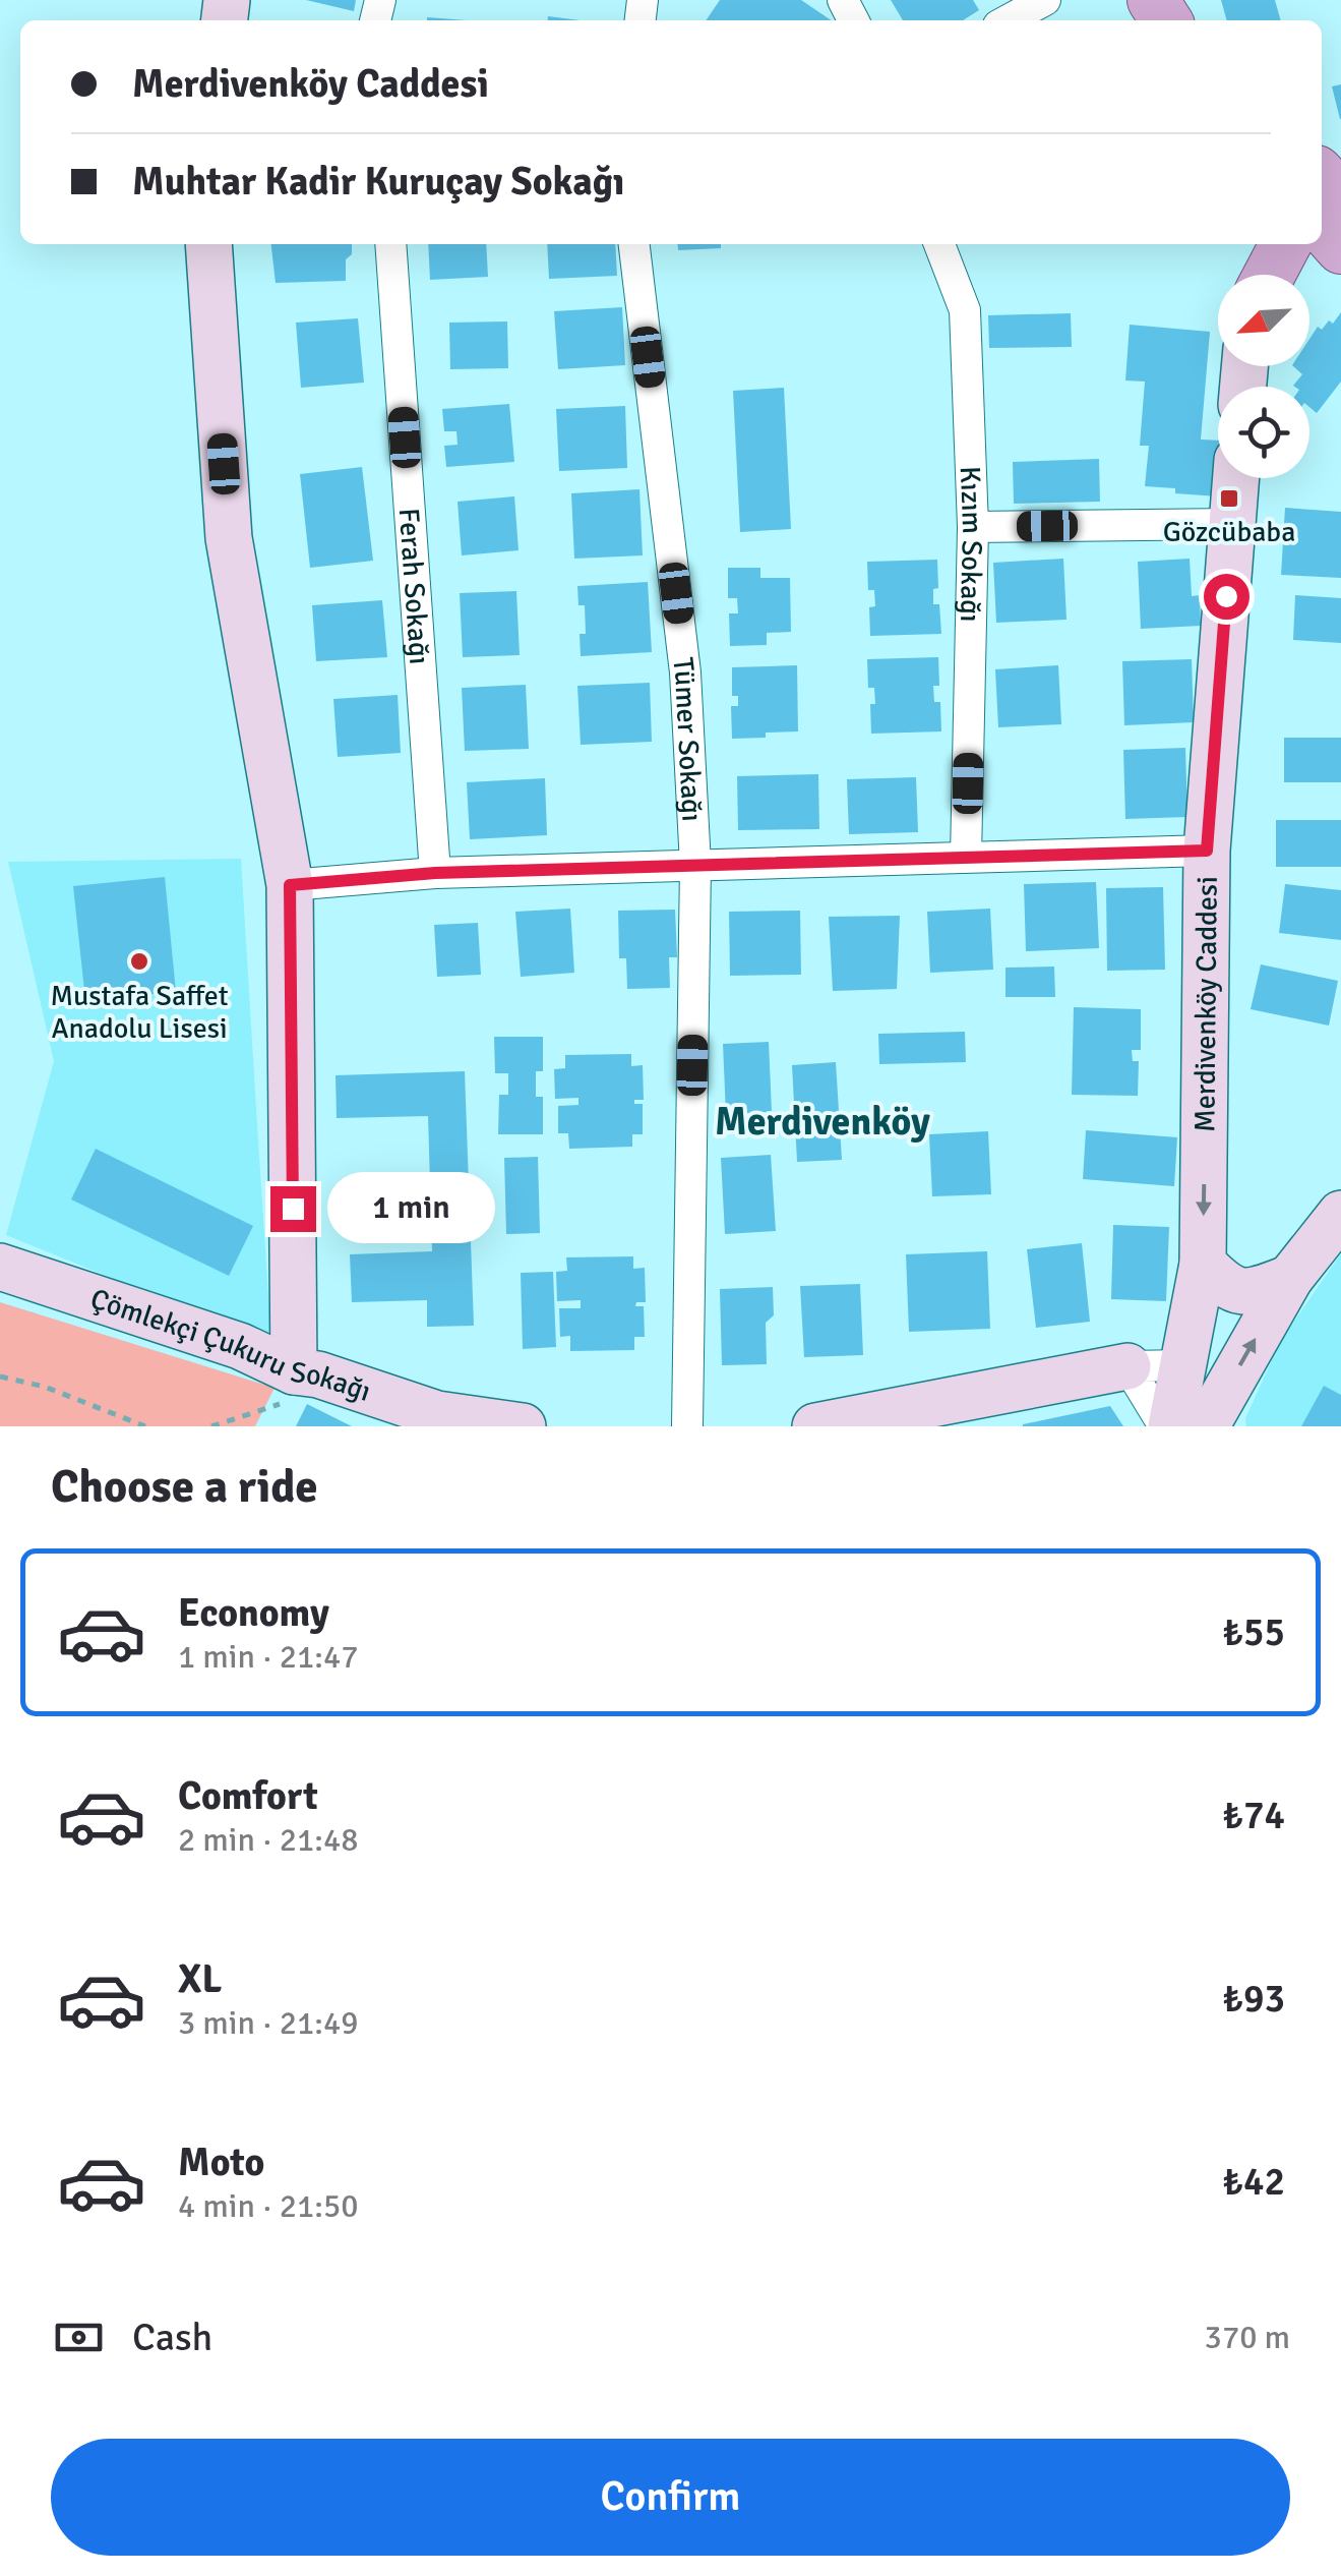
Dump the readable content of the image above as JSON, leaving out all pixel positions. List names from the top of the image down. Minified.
{"streets":{"street":["Kızım Sokağı","Ferah Sokağı","Tümer Sokağı","Merdivenköy Caddesi","Çömlekçi Çukuru Sokağı"]},"one_way":["Merdivenköy Caddesi"],"districts":["Merdivenköy"],"places":{"transit":["Gözcübaba"],"other":["Mustafa Saffet Anadolu Lisesi"]},"north":"bottom left","page":{"banner":["Merdivenköy Caddesi","Muhtar Kadir Kuruçay Sokağı"],"bubble":"1 min","heading":"Choose a ride","list":[{"name":"Economy","note":"1 min · 21:47","value":"₺55"},{"name":"Comfort","note":"2 min · 21:48","value":"₺74"},{"name":"XL","note":"3 min · 21:49","value":"₺93"},{"name":"Moto","note":"4 min · 21:50","value":"₺42"}],"pay":["Cash","370 m"],"buttons":"Confirm"}}
